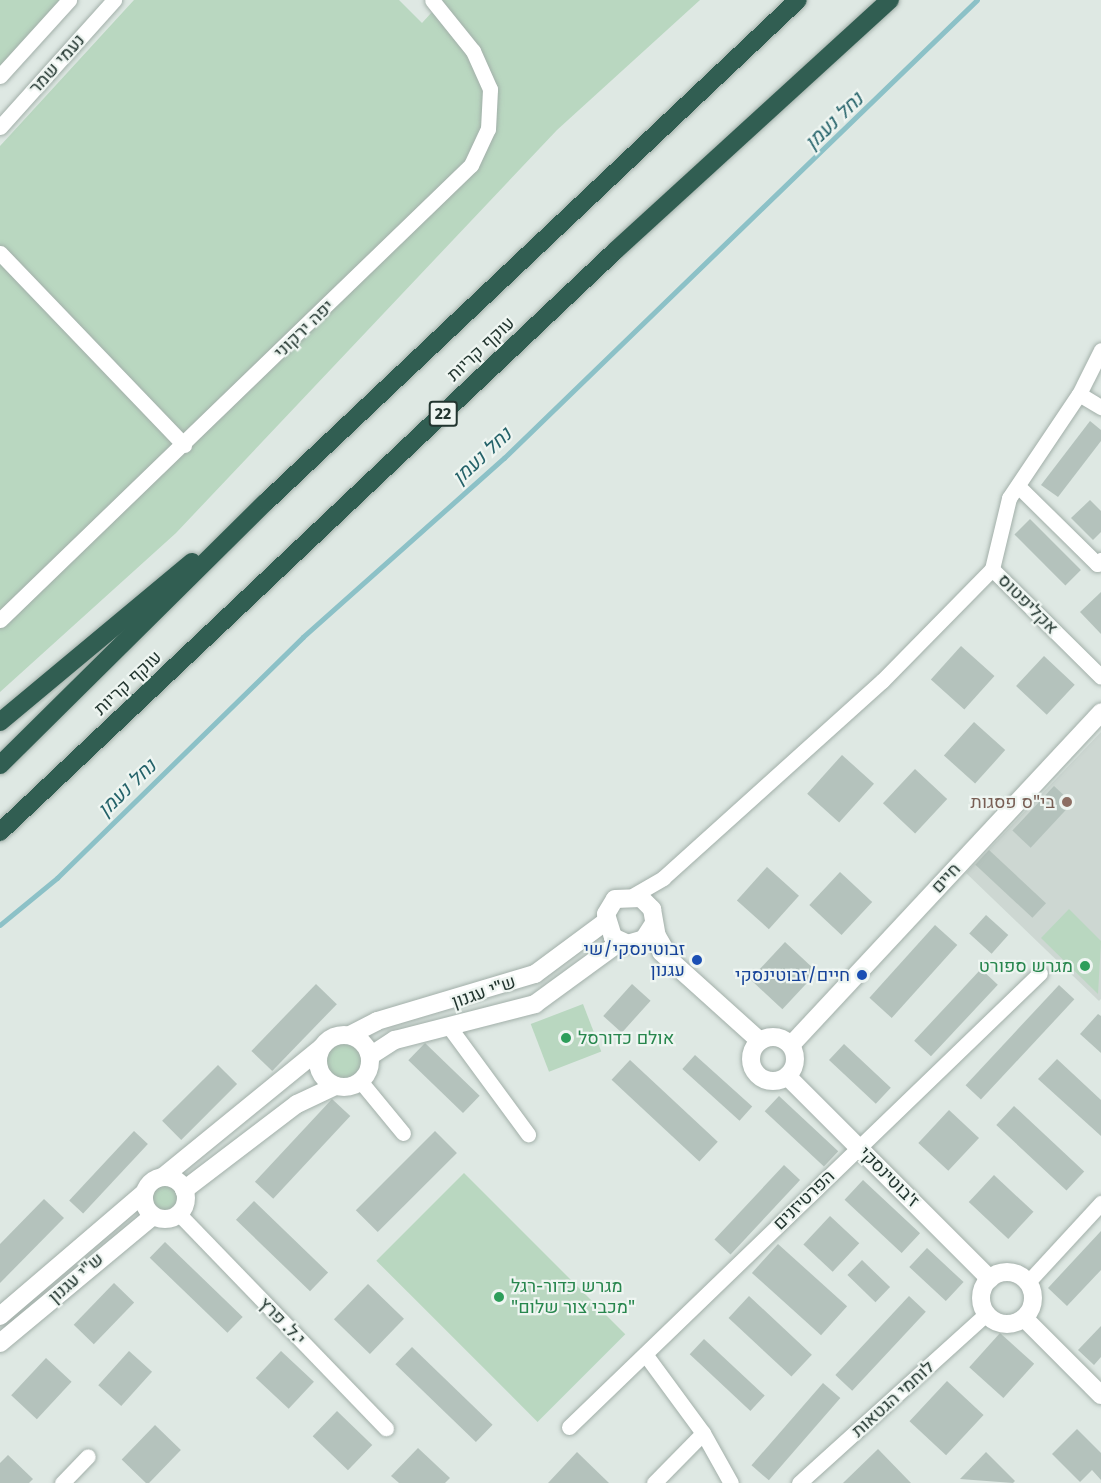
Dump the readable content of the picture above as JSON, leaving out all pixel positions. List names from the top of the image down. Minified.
{"streets":{"highway":["עוקף קריות","22"],"street":["נעמי שמר","יפה ירקוני","אקליפטוס","חיים","ש\"י עגנון","ז'בוטינסקי","הפרטיזנים","י.ל. פרץ","לוחמי הגטאות"]},"crossings":[["חיים","ז'בוטינסקי"],["ש\"י עגנון","י.ל. פרץ"],["ז'בוטינסקי","הפרטיזנים"],["ז'בוטינסקי","לוחמי הגטאות"]],"water":["נחל נעמן"],"places":["בי\"ס פסגות","זבוטינסקי/שי עגנון","מגרש ספורט","חיים/זבוטינסקי","אולם כדורסל","מגרש כדור-רגל \"מכבי צור שלום\""]}
